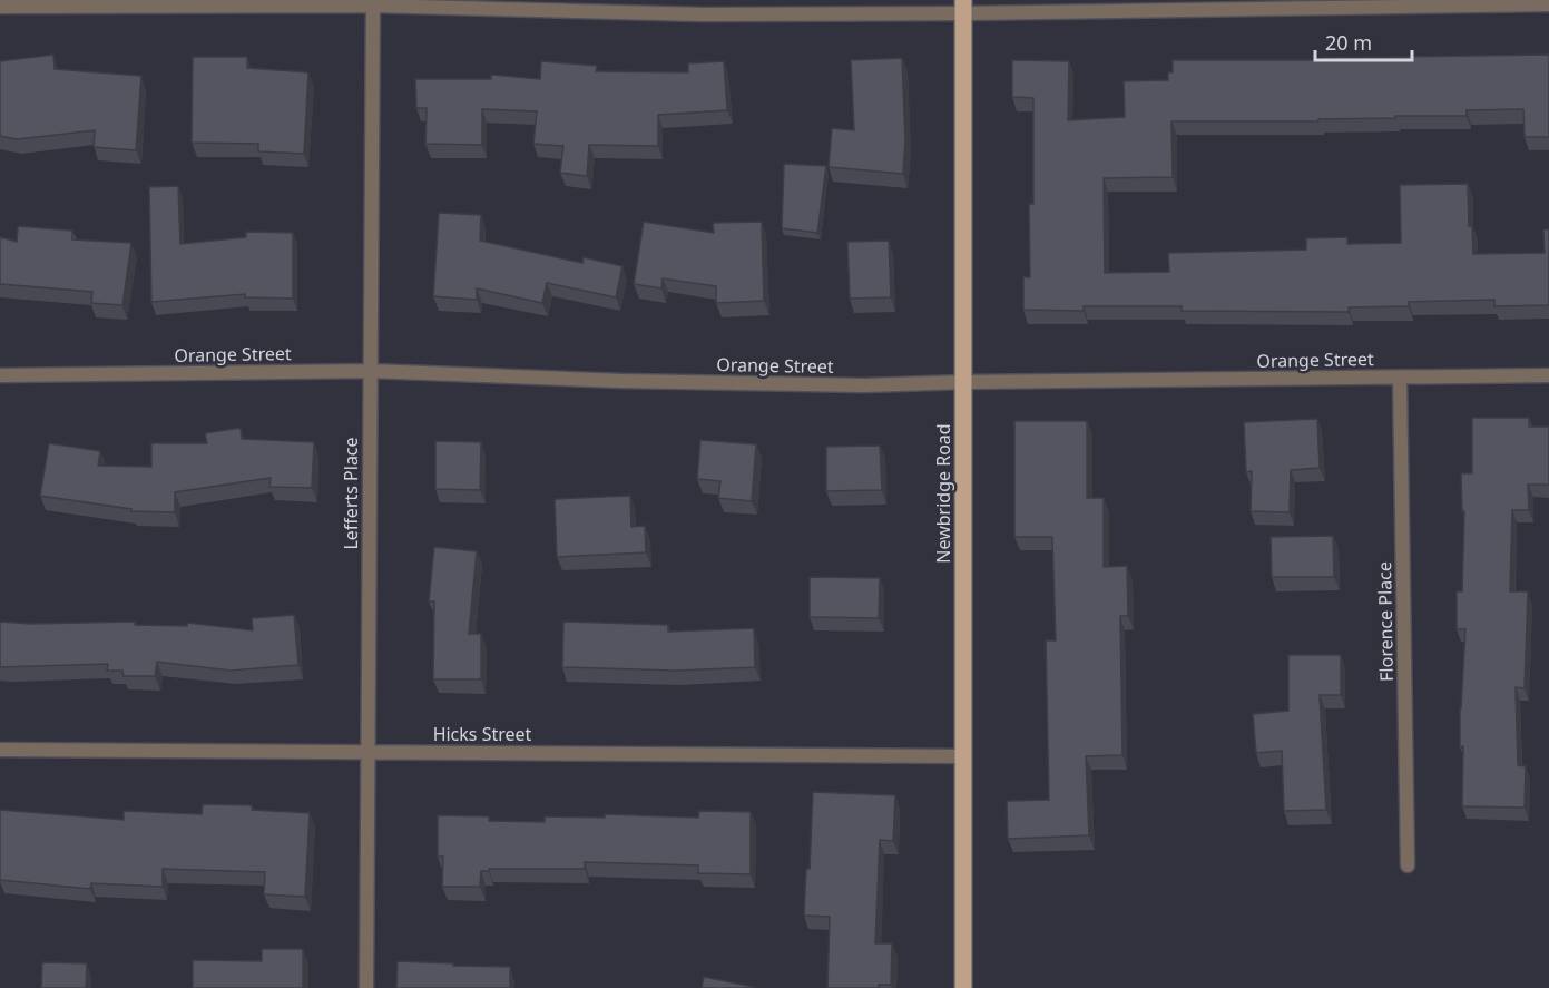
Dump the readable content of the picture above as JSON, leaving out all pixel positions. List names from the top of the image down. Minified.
{"streets":{"main road":["Newbridge Road"],"street":["Orange Street","Lefferts Place","Florence Place","Hicks Street"]},"crossings":[["Orange Street","Lefferts Place"],["Orange Street","Newbridge Road"],["Orange Street","Florence Place"],["Lefferts Place","Hicks Street"],["Newbridge Road","Hicks Street"]],"scale_bar":"20 m"}
